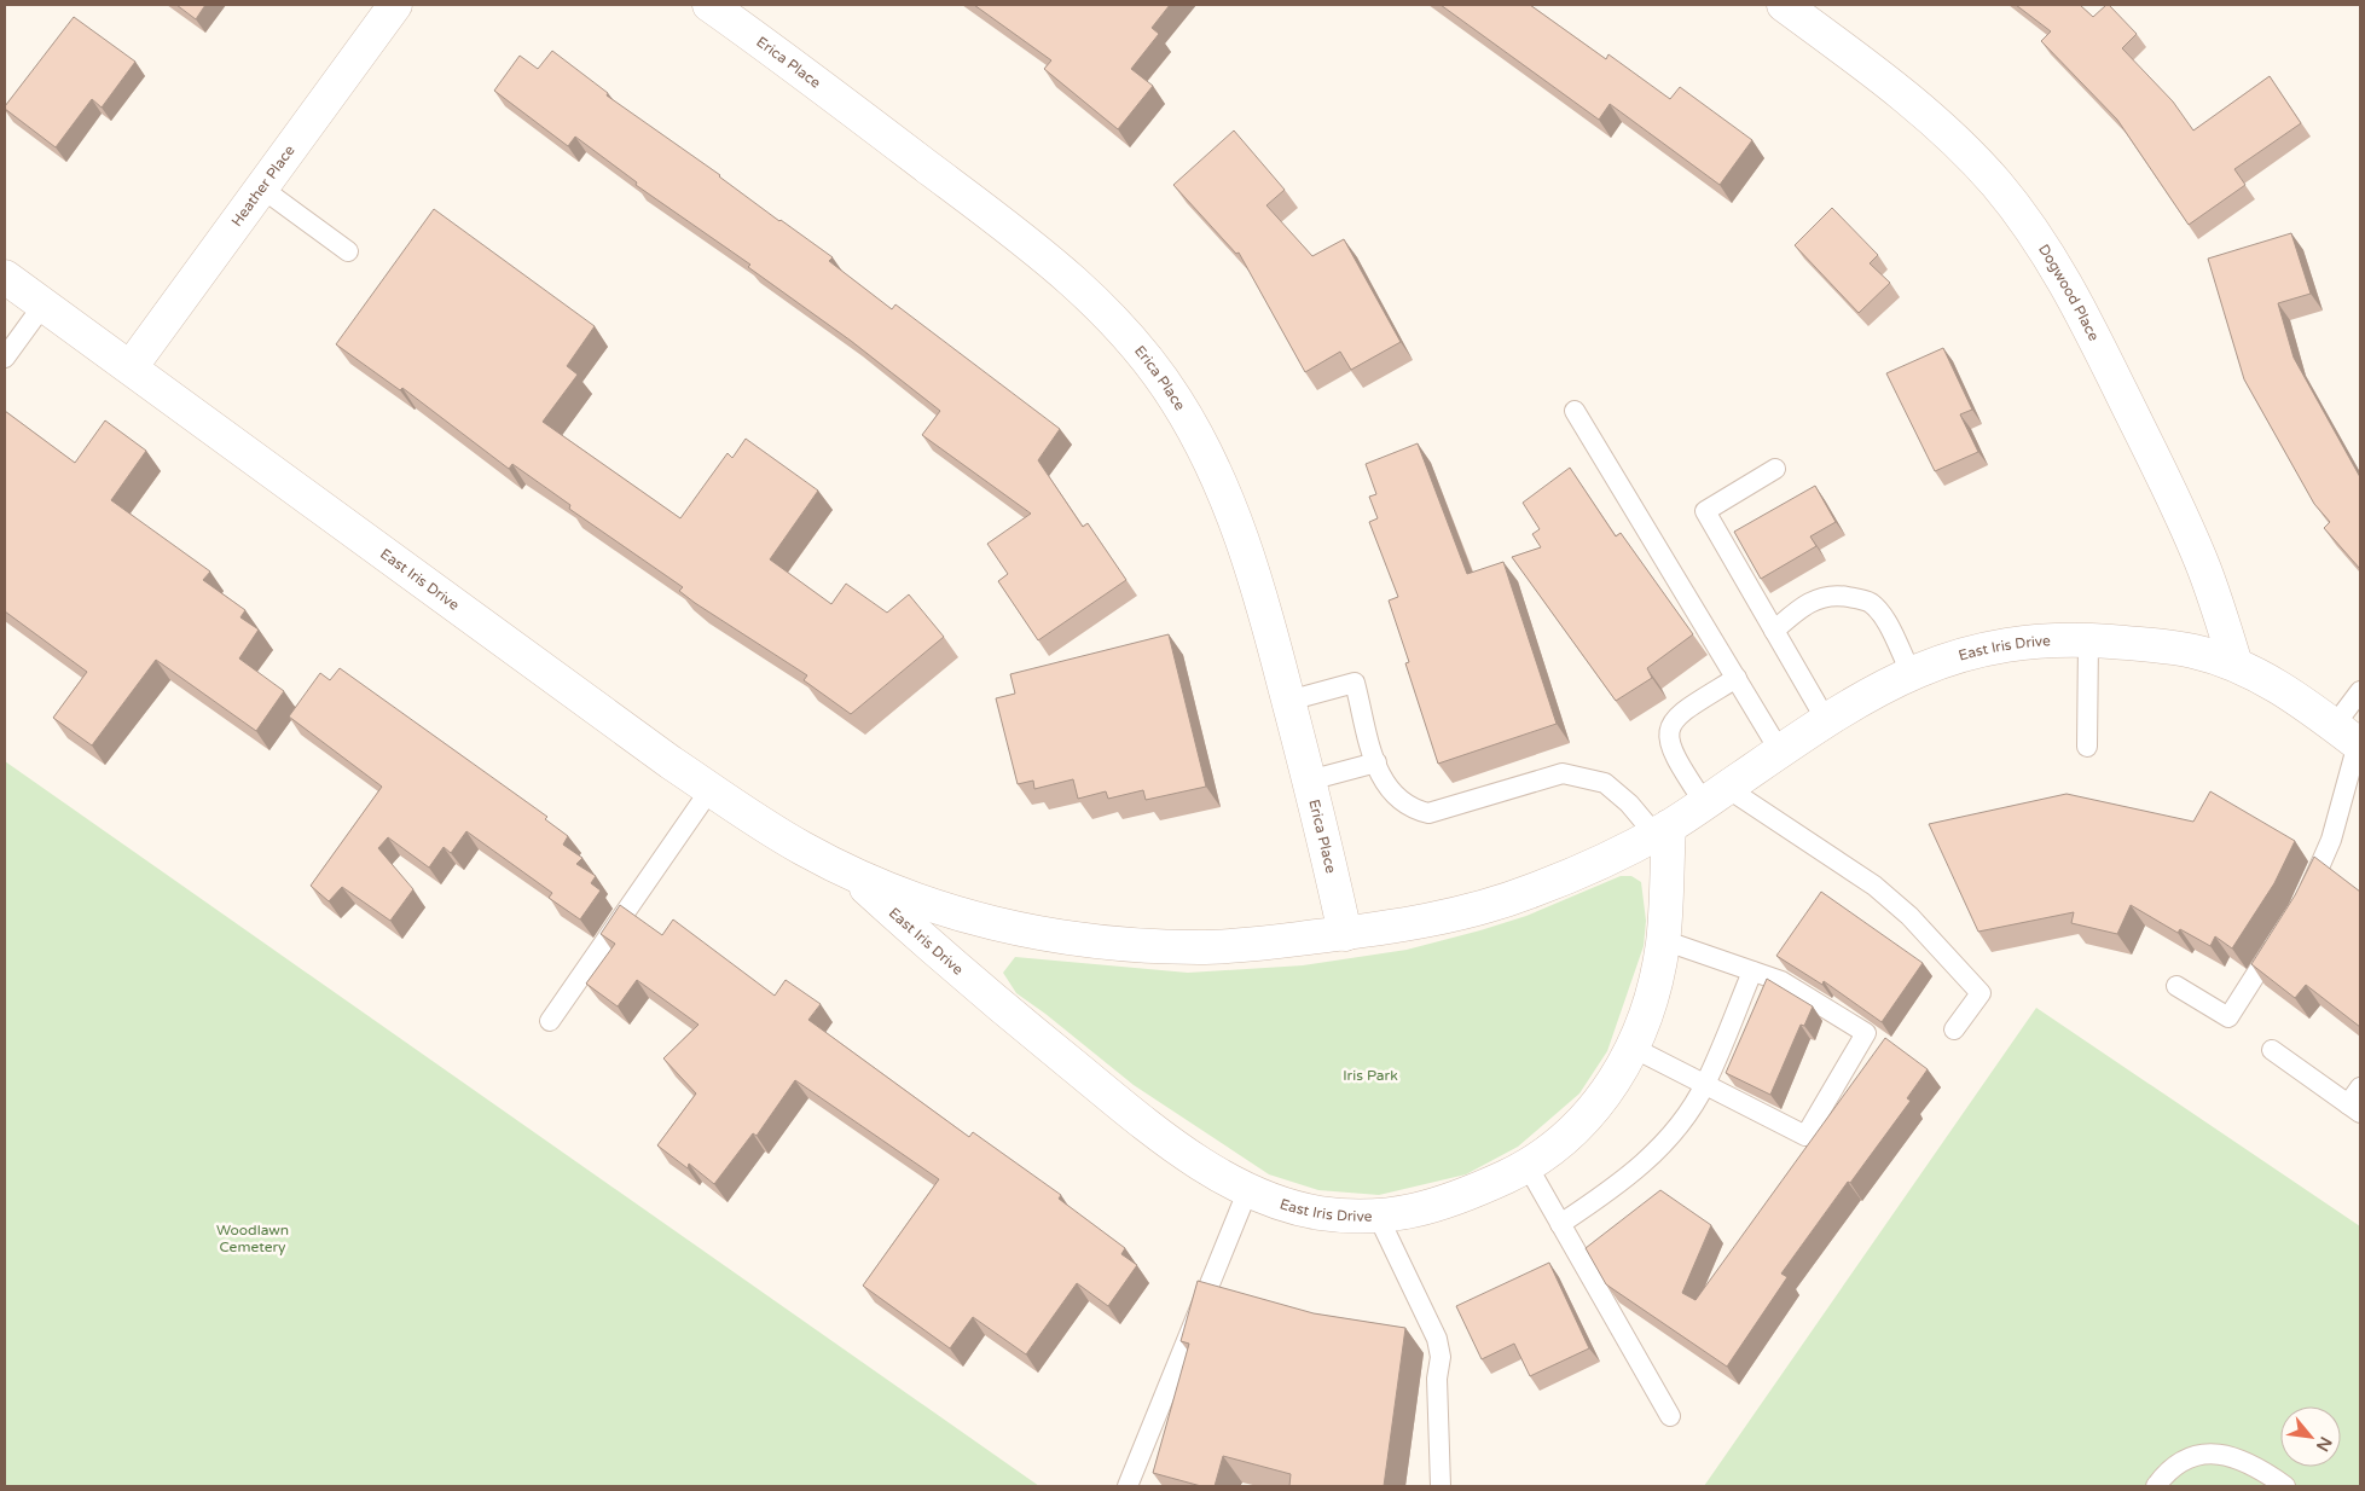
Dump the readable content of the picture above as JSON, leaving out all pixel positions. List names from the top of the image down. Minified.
{"streets":{"street":["Erica Place","Heather Place","Dogwood Place","East Iris Drive"]},"crossings":[["Erica Place","East Iris Drive"],["Heather Place","East Iris Drive"],["Dogwood Place","East Iris Drive"]],"parks":["Iris Park","Woodlawn Cemetery"],"north":"bottom right"}
